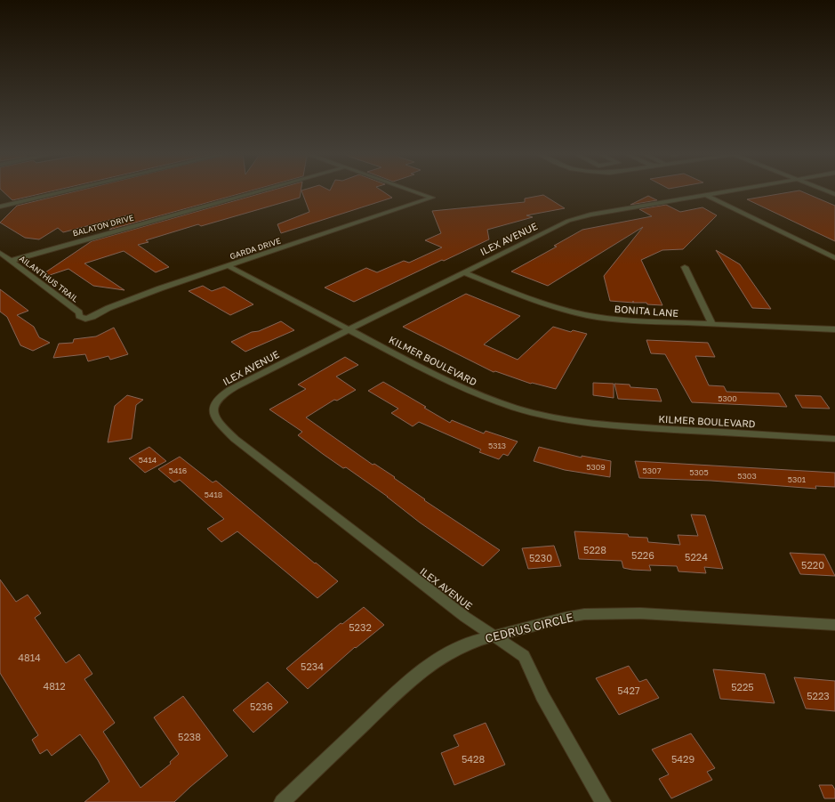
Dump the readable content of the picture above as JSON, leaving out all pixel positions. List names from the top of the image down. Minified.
{"streets":{"street":["BALATON DRIVE","ILEX AVENUE","GARDA DRIVE","AILANTHUS TRAIL","BONITA LANE","KILMER BOULEVARD","CEDRUS CIRCLE"]},"crossings":[["BALATON DRIVE","AILANTHUS TRAIL"],["ILEX AVENUE","BONITA LANE"],["ILEX AVENUE","KILMER BOULEVARD"],["ILEX AVENUE","CEDRUS CIRCLE"],["GARDA DRIVE","AILANTHUS TRAIL"],["GARDA DRIVE","KILMER BOULEVARD"]],"house_numbers":["5300","5313","5414","5309","5416","5307","5305","5303","5301","5418","5228","5226","5224","5230","5220","5232","4814","5234","4812","5225","5427","5223","5236","5238","5428","5429"]}
